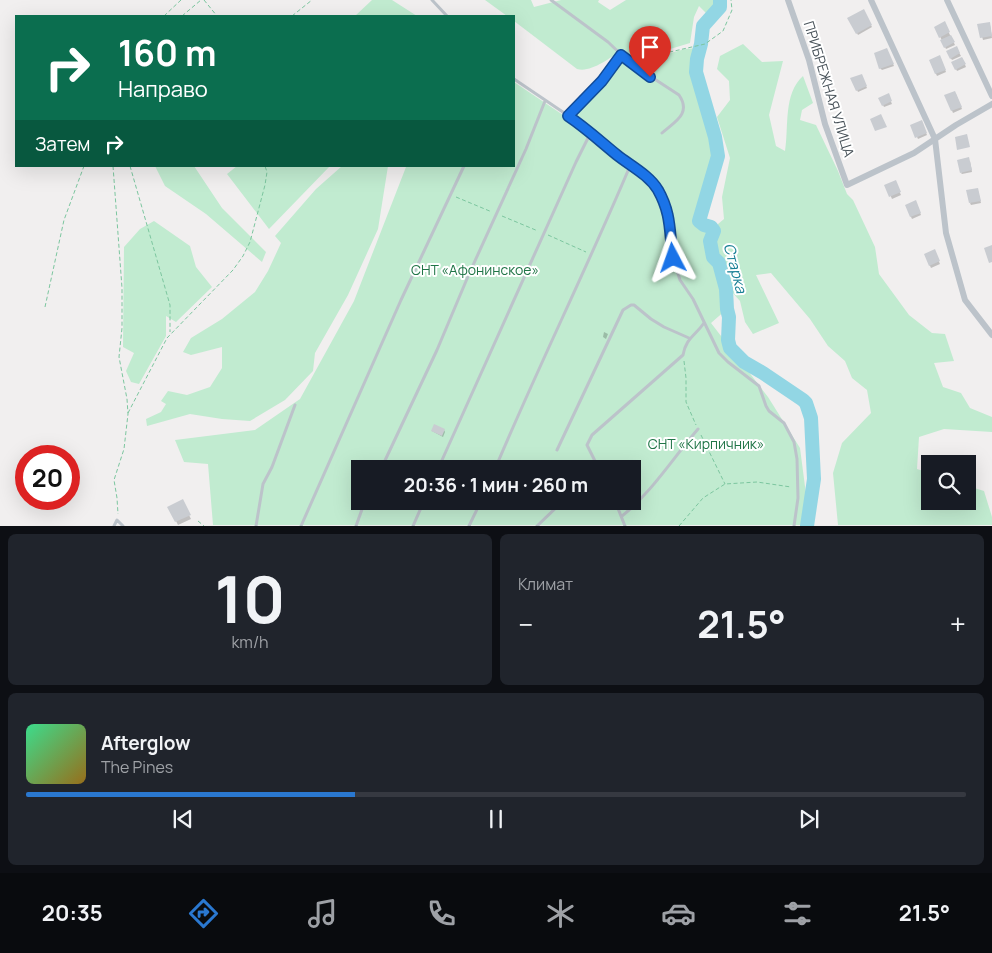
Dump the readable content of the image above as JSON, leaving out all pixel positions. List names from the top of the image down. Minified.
{"streets":{"street":["ПРИБРЕЖНАЯ УЛИЦА"]},"water":["Старка"],"parks":["СНТ «Афонинское»","СНТ «Кирпичник»"],"page":{"turn":["160 m","Направо"],"then":"Затем","limit":"20","trip":"20:36 · 1 мин · 260 m","tile":[["10","km/h"],"Климат"],"heat":["−","21.5°","+"],"song":["Afterglow","The Pines"],"tabs":["20:35","21.5°"]}}
